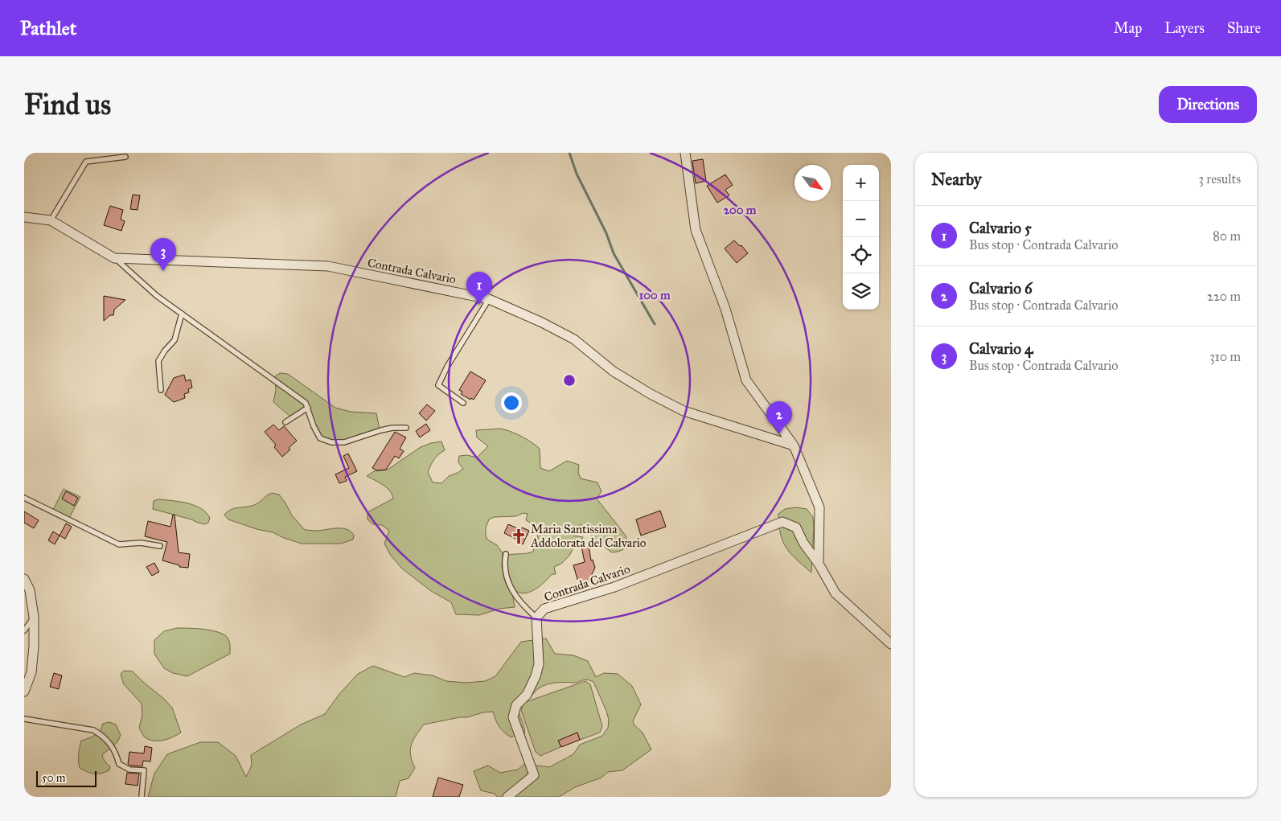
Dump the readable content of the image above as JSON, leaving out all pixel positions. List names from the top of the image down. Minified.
{"streets":{"street":["Contrada Calvario"]},"places":{"church":["Maria Santissima Addolorata del Calvario"]},"scale_bar":"50 m","north":"bottom right","page":{"header":"Pathlet","nav":["Map","Layers","Share"],"buttons":"Directions","title":"Find us","heading":["Nearby","3 results"],"map_buttons":["+","−"],"list":[{"mark":"1","name":"Calvario 5","note":"Bus stop · Contrada Calvario","value":"80 m"},{"mark":"2","name":"Calvario 6","note":"Bus stop · Contrada Calvario","value":"220 m"},{"mark":"3","name":"Calvario 4","note":"Bus stop · Contrada Calvario","value":"310 m"}],"pins":["3","1","2"],"scale":"50 m"},"rings":["200 m","100 m"]}
